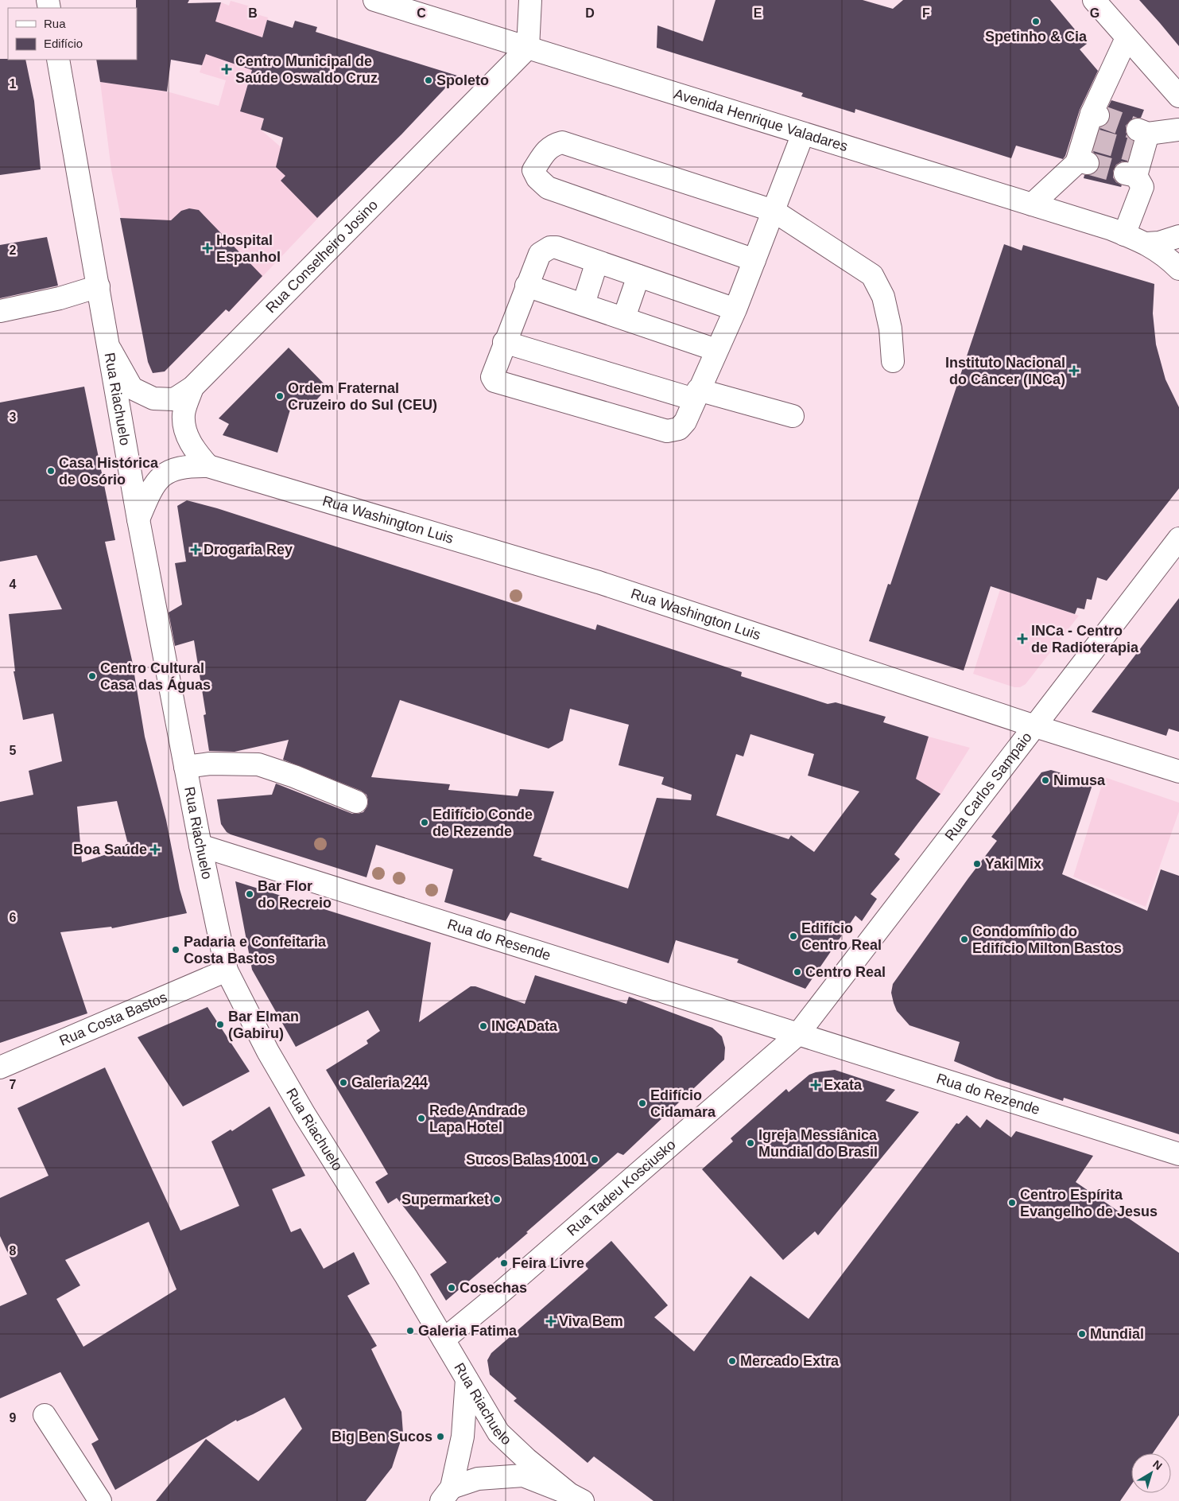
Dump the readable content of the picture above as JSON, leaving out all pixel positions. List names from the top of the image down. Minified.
{"streets":{"street":["Avenida Henrique Valadares","Rua Conselheiro Josino","Rua Riachuelo","Rua Washington Luis","Rua Carlos Sampaio","Rua do Resende","Rua Costa Bastos","Rua do Rezende","Rua Tadeu Kosciusko"]},"crossings":[["Avenida Henrique Valadares","Rua Conselheiro Josino"],["Rua Conselheiro Josino","Rua Riachuelo"],["Rua Riachuelo","Rua Washington Luis"],["Rua Riachuelo","Rua do Resende"],["Rua Riachuelo","Rua Costa Bastos"],["Rua Riachuelo","Rua Tadeu Kosciusko"],["Rua Washington Luis","Rua Carlos Sampaio"],["Rua Carlos Sampaio","Rua do Resende"],["Rua Carlos Sampaio","Rua do Rezende"],["Rua Carlos Sampaio","Rua Tadeu Kosciusko"],["Rua do Resende","Rua do Rezende"],["Rua do Resende","Rua Tadeu Kosciusko"],["Rua do Rezende","Rua Tadeu Kosciusko"]],"places":{"other":["Spetinho & Cia","Spoleto","Ordem Fraternal Cruzeiro do Sul (CEU)","Casa Histórica de Osório","Centro Cultural Casa das Águas","Nimusa","Edifício Conde de Rezende","Yaki Mix","Bar Flor do Recreio","Edifício Centro Real","Condomínio do Edifício Milton Bastos","Padaria e Confeitaria Costa Bastos","Centro Real","Bar Elman (Gabiru)","INCAData","Galeria 244","Edifício Cidamara","Rede Andrade Lapa Hotel","Igreja Messiânica Mundial do Brasil","Sucos Balas 1001","Supermarket","Centro Espírita Evangelho de Jesus","Feira Livre","Cosechas","Galeria Fatima","Mundial","Mercado Extra","Big Ben Sucos"],"health":["Centro Municipal de Saúde Oswaldo Cruz","Hospital Espanhol","Instituto Nacional do Câncer (INCa)","Drogaria Rey","INCa - Centro de Radioterapia","Boa Saúde","Exata","Viva Bem"]},"legend":["Rua","Edifício"],"north":"top right","grid":{"columns":["B","C","D","E","F","G"],"rows":["1","2","3","4","5","6","7","8","9"]}}
